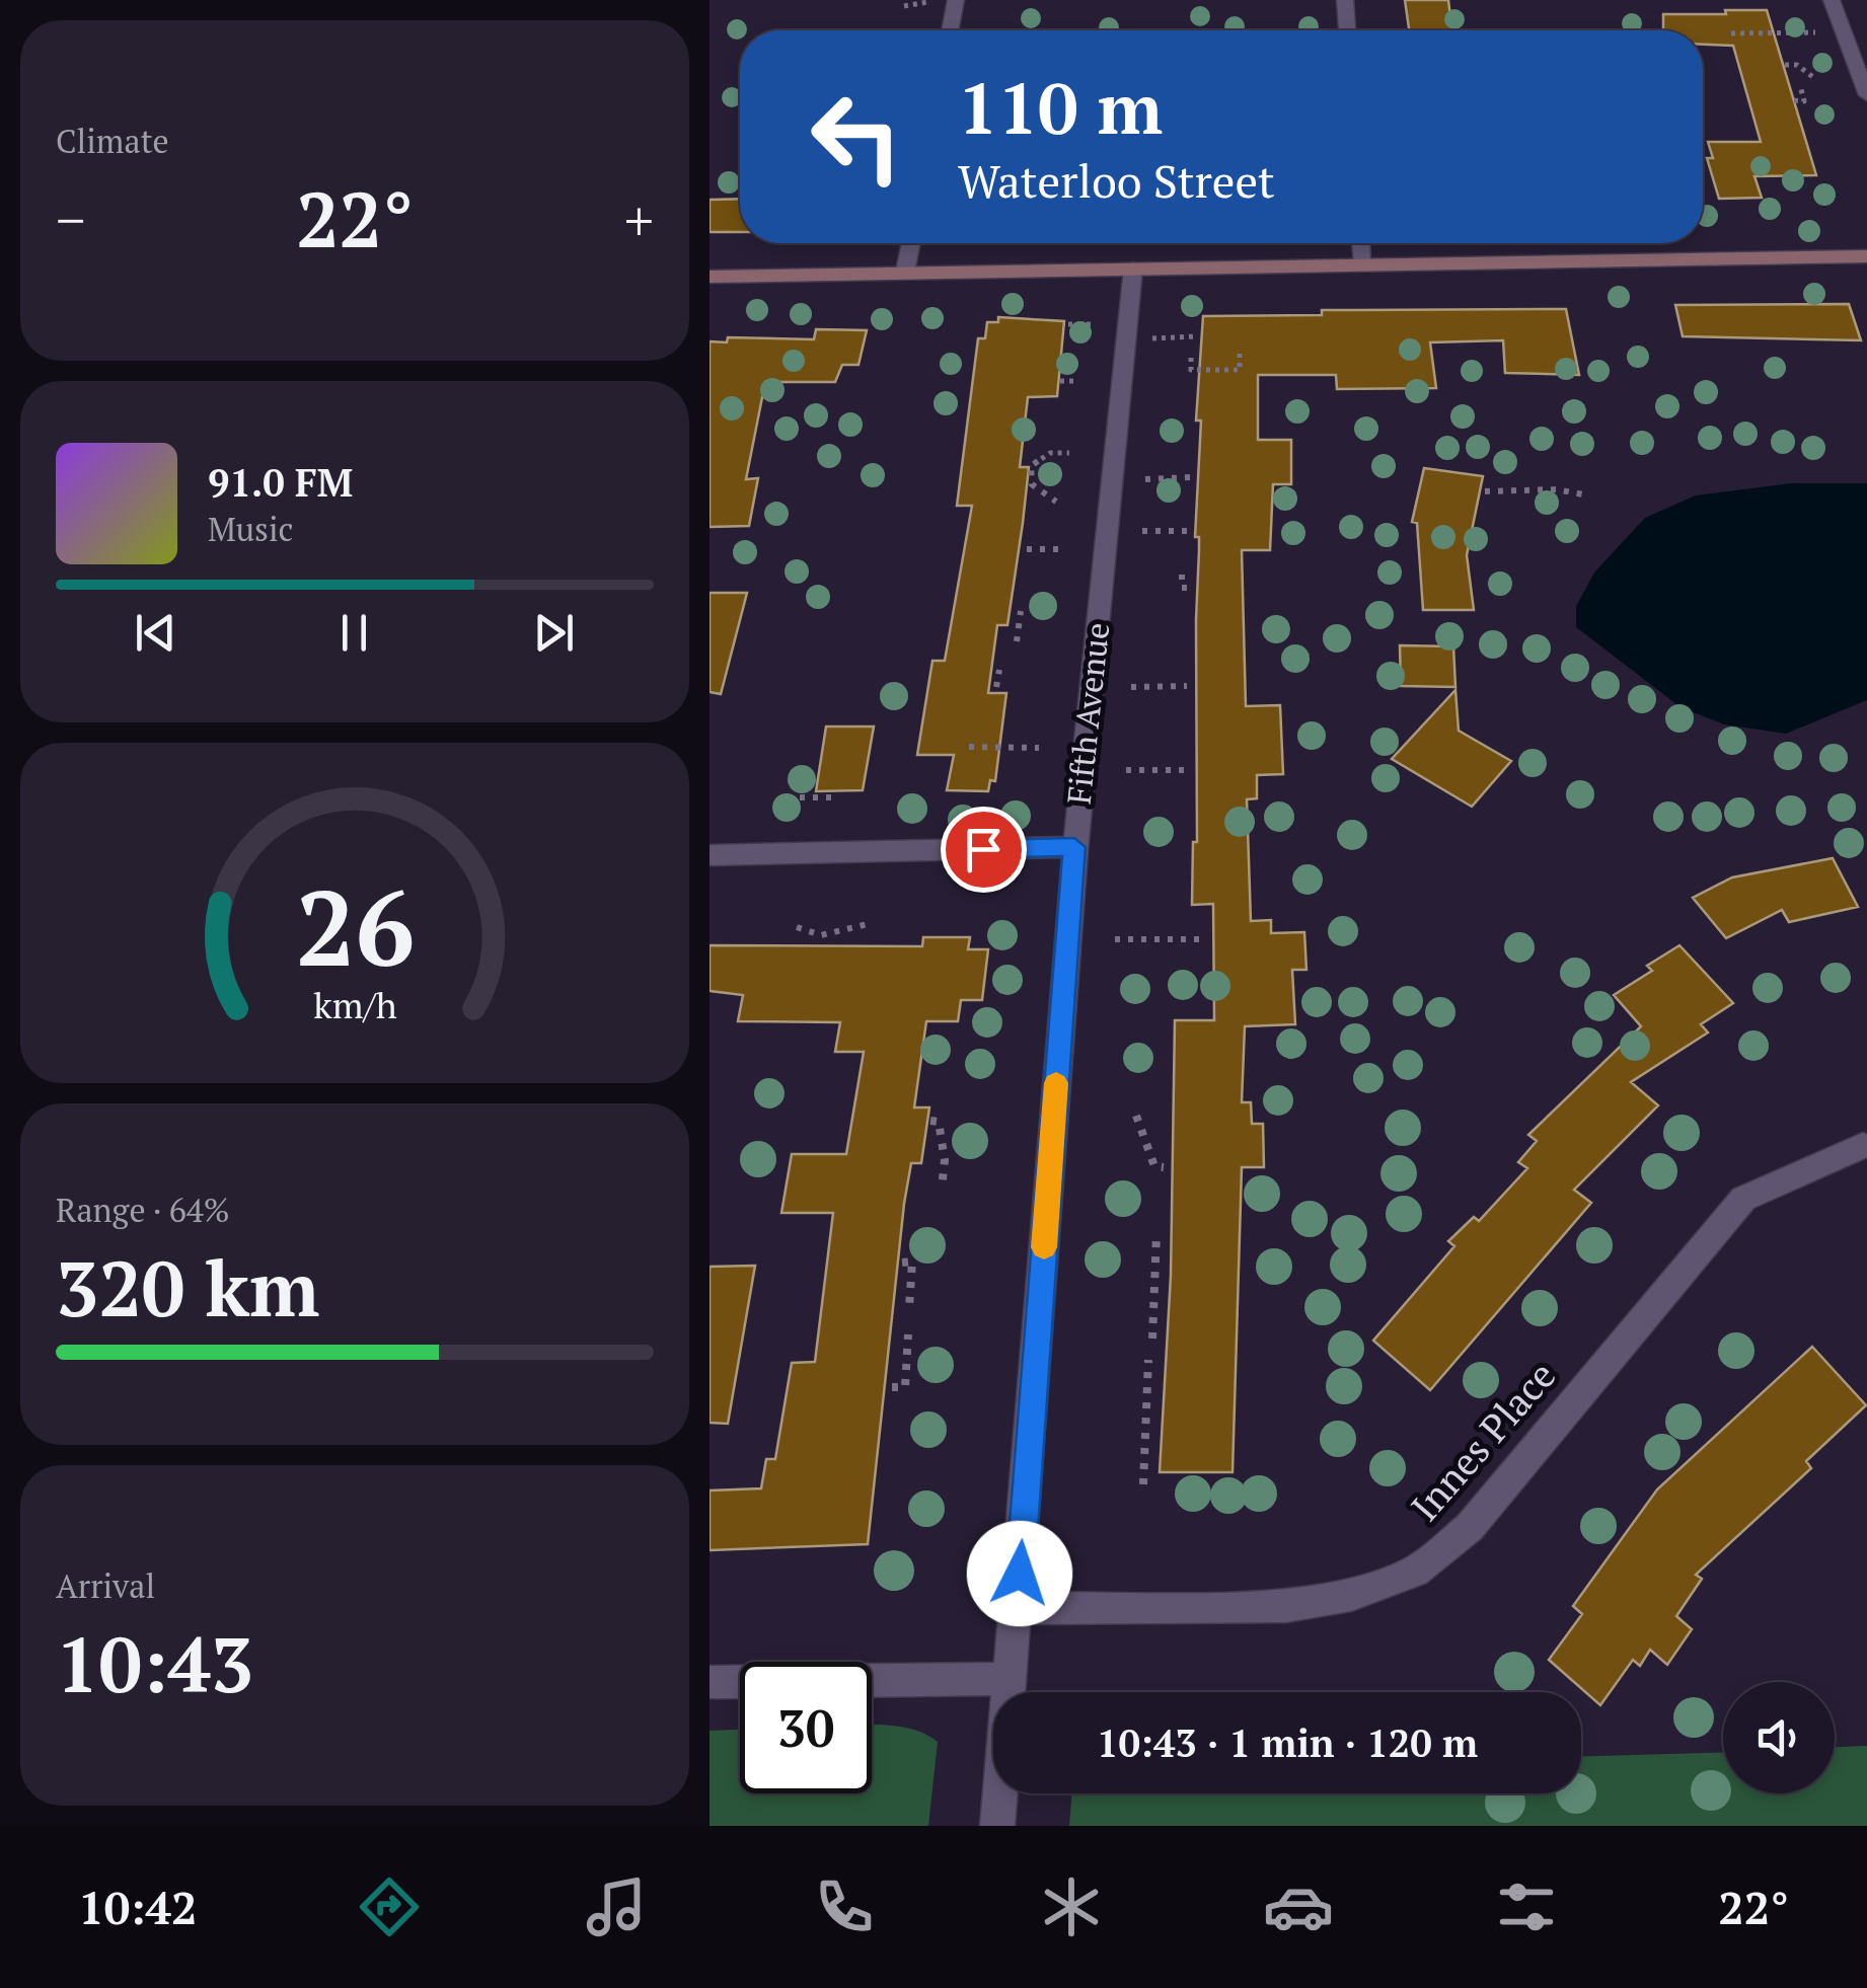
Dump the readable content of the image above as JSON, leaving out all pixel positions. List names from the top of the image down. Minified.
{"streets":{"street":["Fifth Avenue","Innes Place"]},"crossings":[["Fifth Avenue","Innes Place"]],"page":{"tile":["Climate",["Range · 64%","320 km"],["Arrival","10:43"]],"turn":["110 m","Waterloo Street"],"heat":["−","22°","+"],"song":["91.0 FM","Music"],"limit":"30","trip":"10:43 · 1 min · 120 m","tabs":["10:42","22°"],"gauge":["26","km/h"]}}
